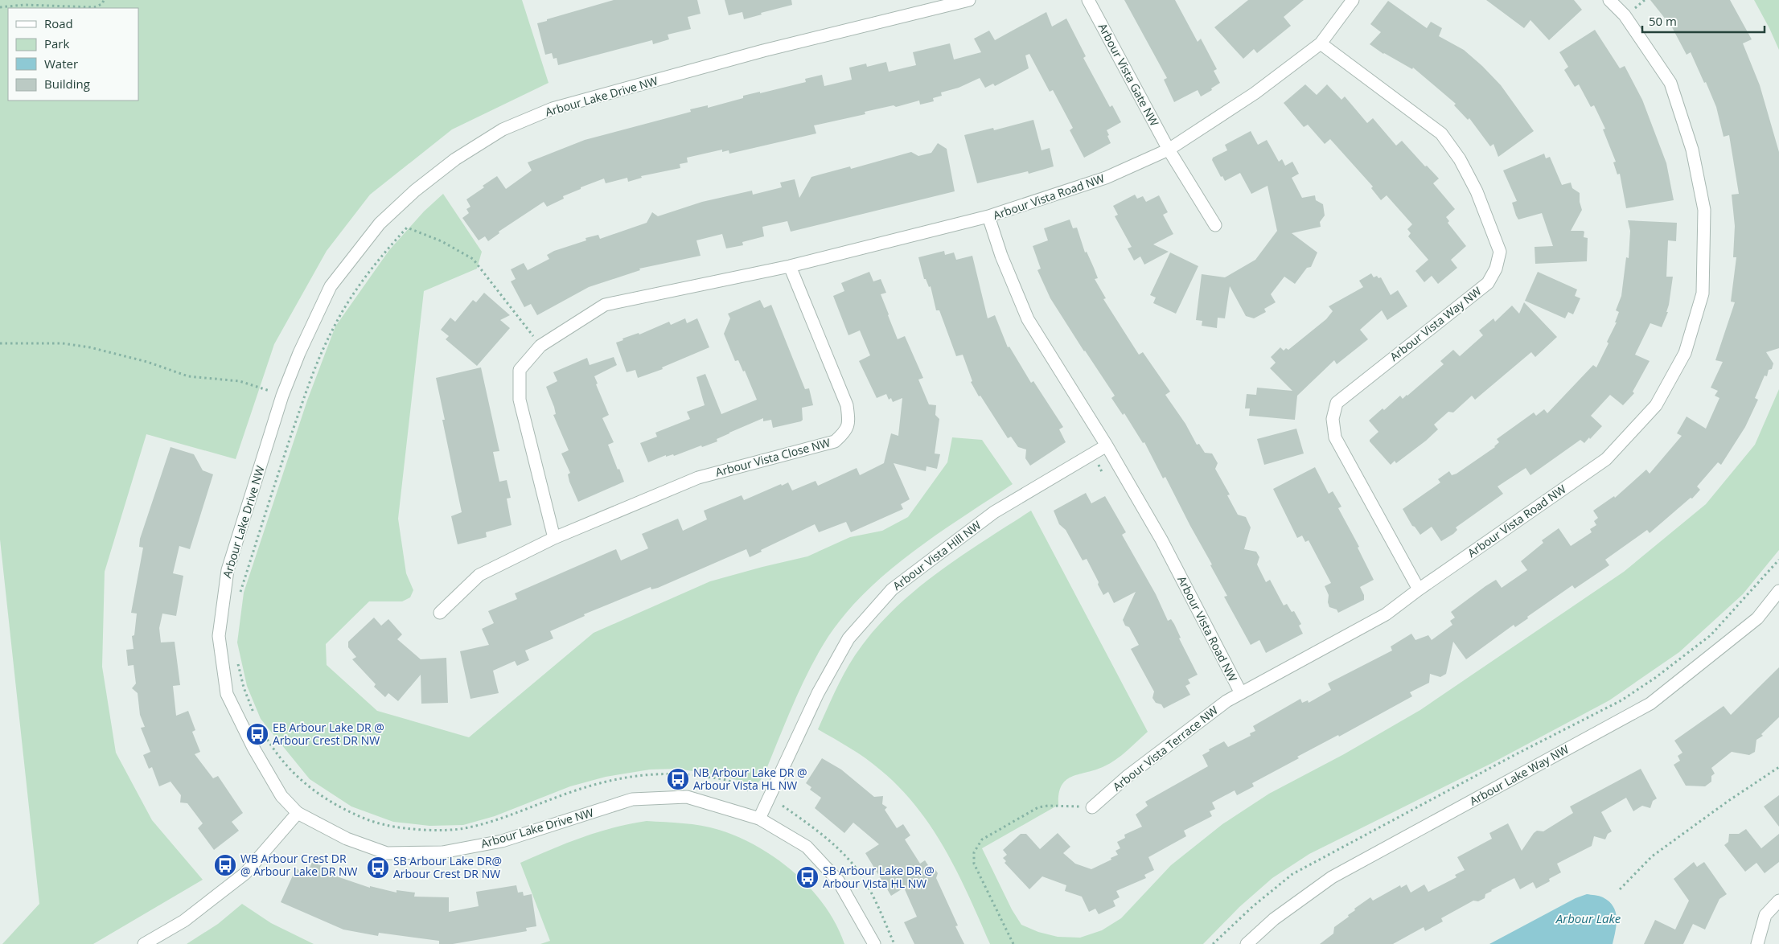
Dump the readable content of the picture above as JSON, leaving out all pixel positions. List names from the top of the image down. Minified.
{"streets":{"street":["Arbour Vista Gate NW","Arbour Lake Drive NW","Arbour Vista Road NW","Arbour Vista Way NW","Arbour Vista Close NW","Arbour Vista Hill NW","Arbour Vista Terrace NW","Arbour Lake Way NW"]},"crossings":[["Arbour Vista Gate NW","Arbour Vista Road NW"],["Arbour Lake Drive NW","Arbour Vista Hill NW"],["Arbour Vista Road NW","Arbour Vista Way NW"],["Arbour Vista Road NW","Arbour Vista Hill NW"],["Arbour Vista Road NW","Arbour Vista Terrace NW"]],"water":["Arbour Lake"],"places":{"bus stop":["EB Arbour Lake DR @ Arbour Crest DR NW","NB Arbour Lake DR @ Arbour Vista HL NW","WB Arbour Crest DR @ Arbour Lake DR NW","SB Arbour Lake DR@ Arbour Crest DR NW","SB Arbour Lake DR @ Arbour Vista HL NW"]},"legend":["Road","Park","Water","Building"],"scale_bar":"50 m"}
